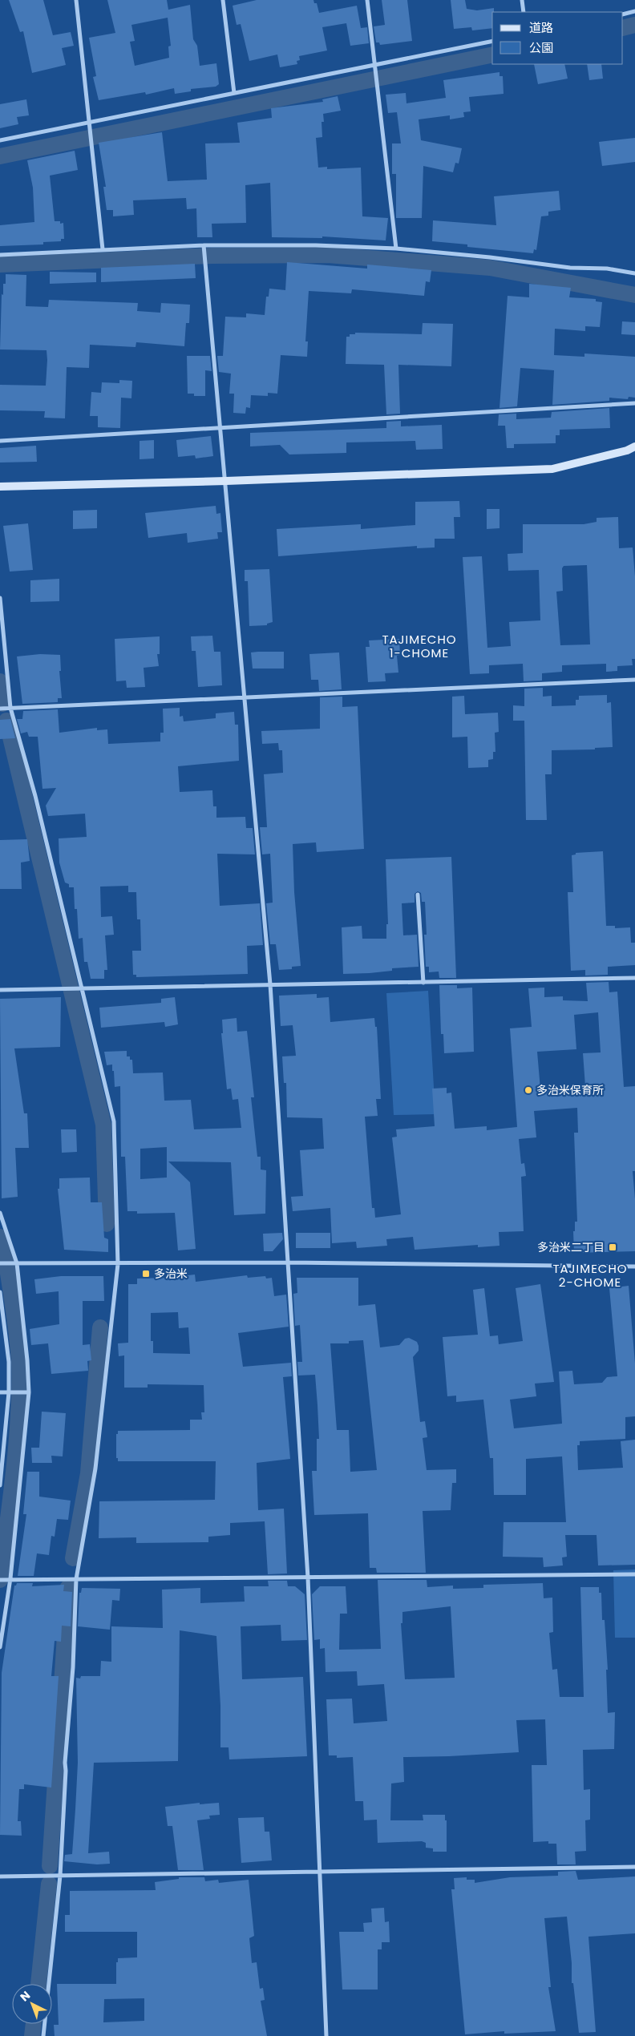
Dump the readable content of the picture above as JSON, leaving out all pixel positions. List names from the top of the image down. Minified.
{"districts":["TAJIMECHO 1-CHOME","TAJIMECHO 2-CHOME"],"places":{"other":["多治米保育所"],"transit":["多治米二丁目","多治米"]},"legend":["道路","公園"],"north":"top left"}
